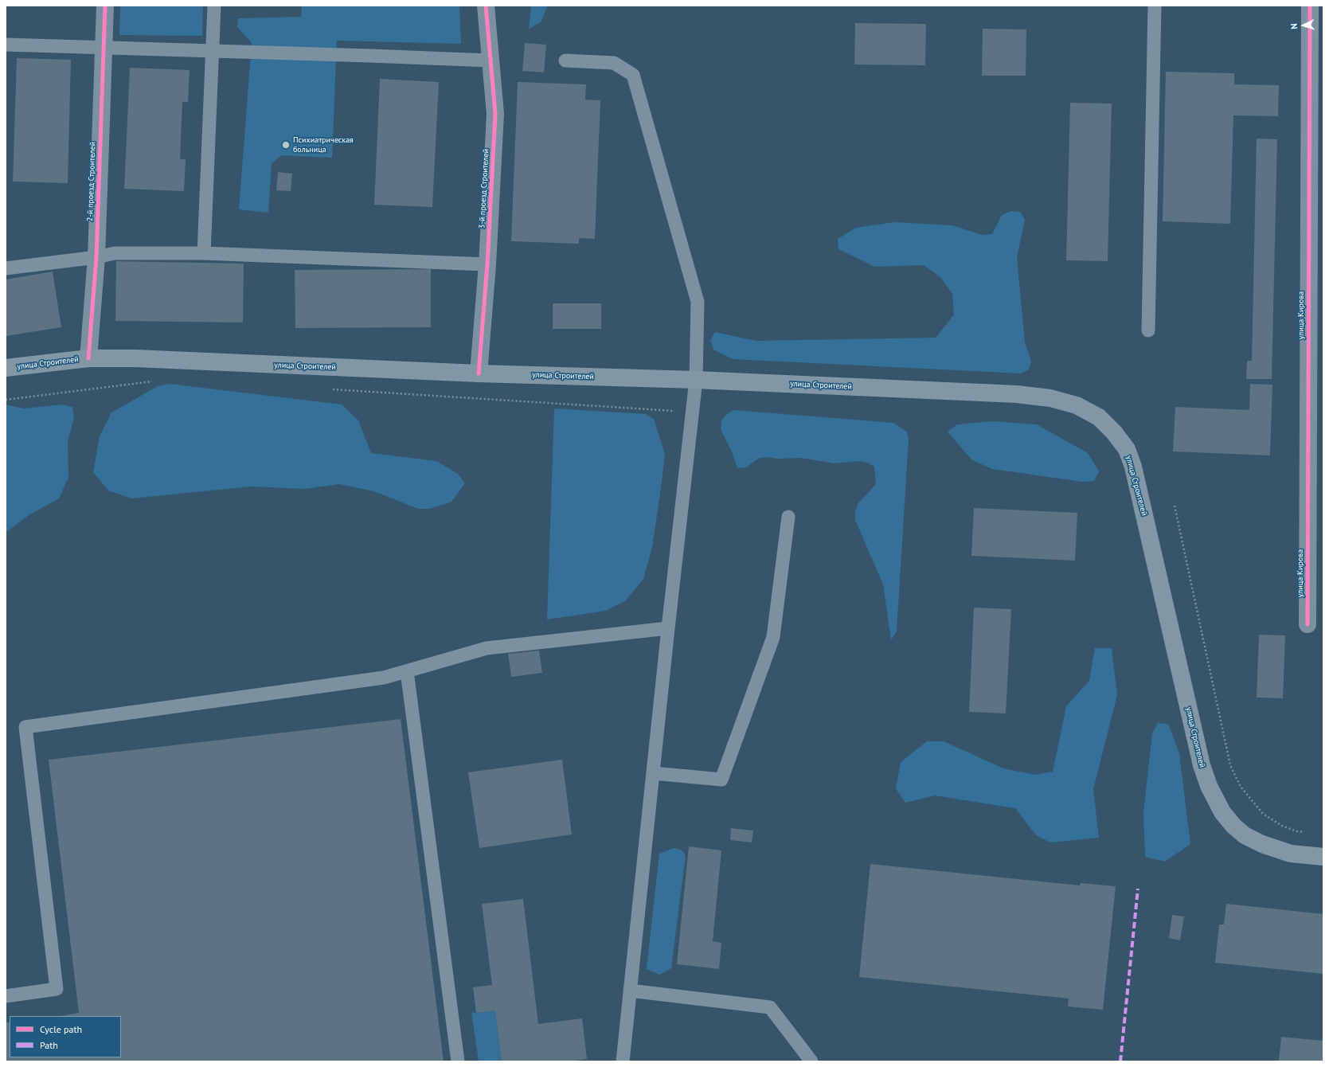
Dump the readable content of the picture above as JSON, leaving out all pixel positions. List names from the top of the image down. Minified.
{"streets":{"main road":["улица Строителей"],"street":["2-й проезд Строителей","3-й проезд Строителей","улица Кирова"]},"crossings":[["2-й проезд Строителей","улица Строителей"],["3-й проезд Строителей","улица Строителей"]],"places":["Психиатрическая больница"],"legend":["Cycle path","Path"],"north":"left"}
